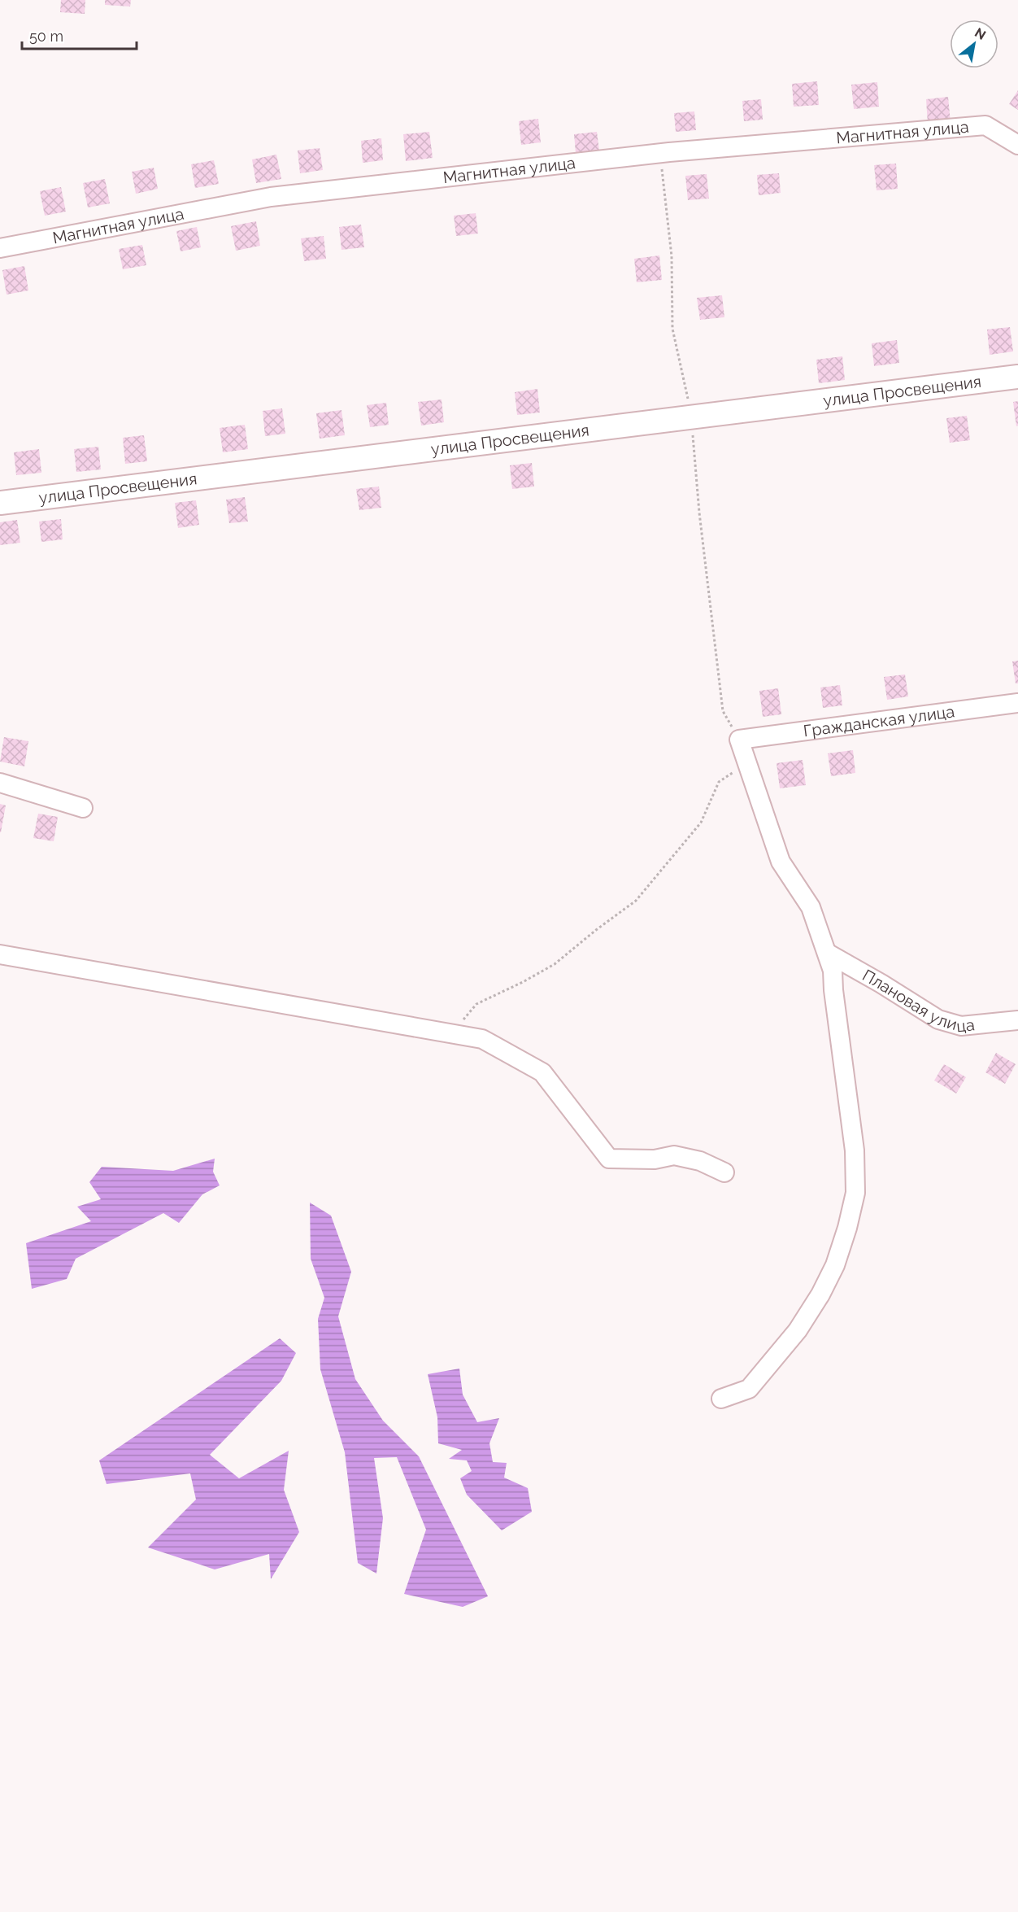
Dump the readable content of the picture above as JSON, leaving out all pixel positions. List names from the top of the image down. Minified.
{"streets":{"street":["Магнитная улица","улица Просвещения","Гражданская улица","Плановая улица"]},"scale_bar":"50 m","north":"top right"}
